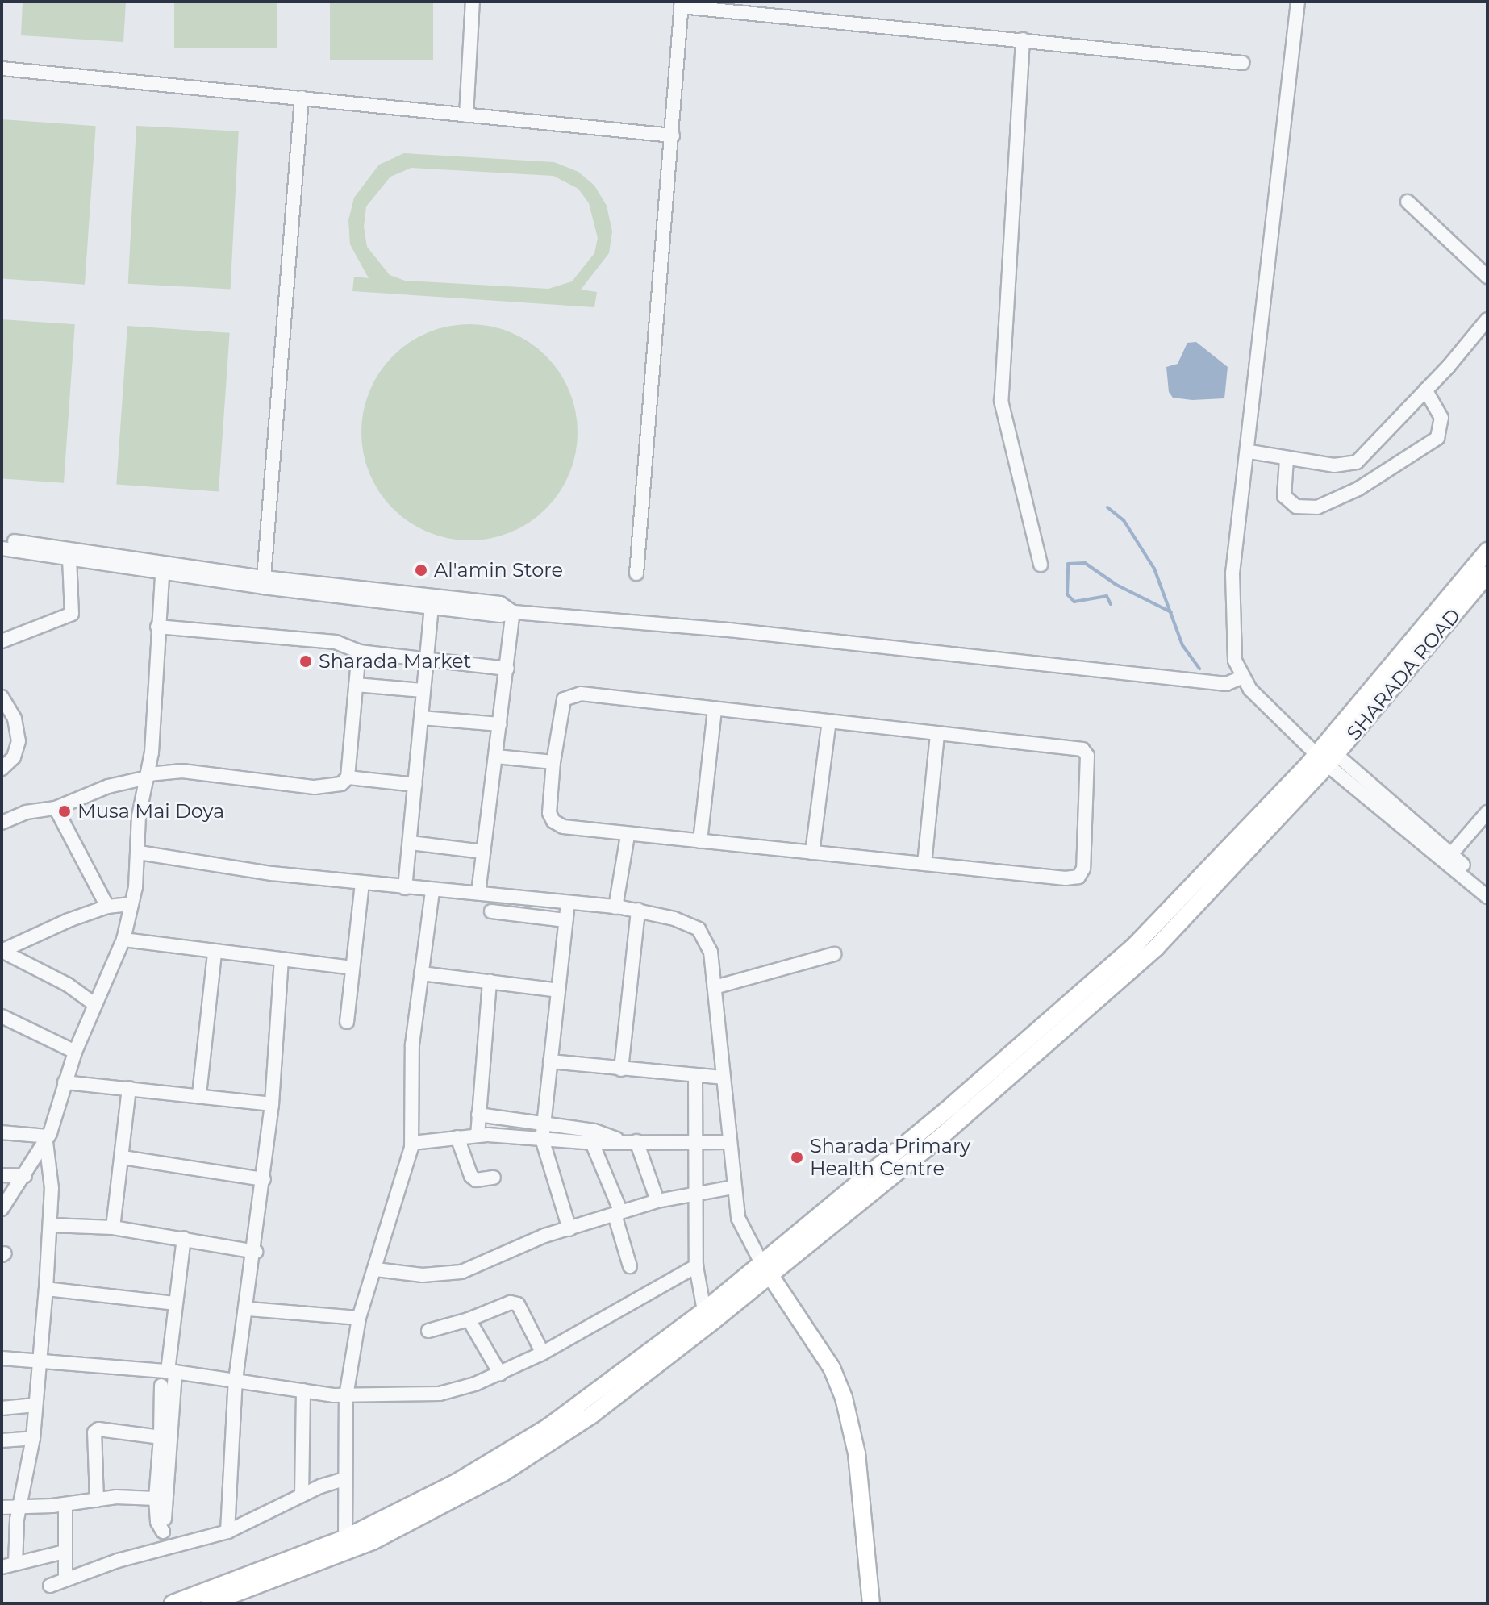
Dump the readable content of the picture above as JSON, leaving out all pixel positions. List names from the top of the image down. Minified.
{"streets":{"main road":["SHARADA ROAD"]},"places":["Al'amin Store","Sharada Market","Musa Mai Doya","Sharada Primary Health Centre"]}
